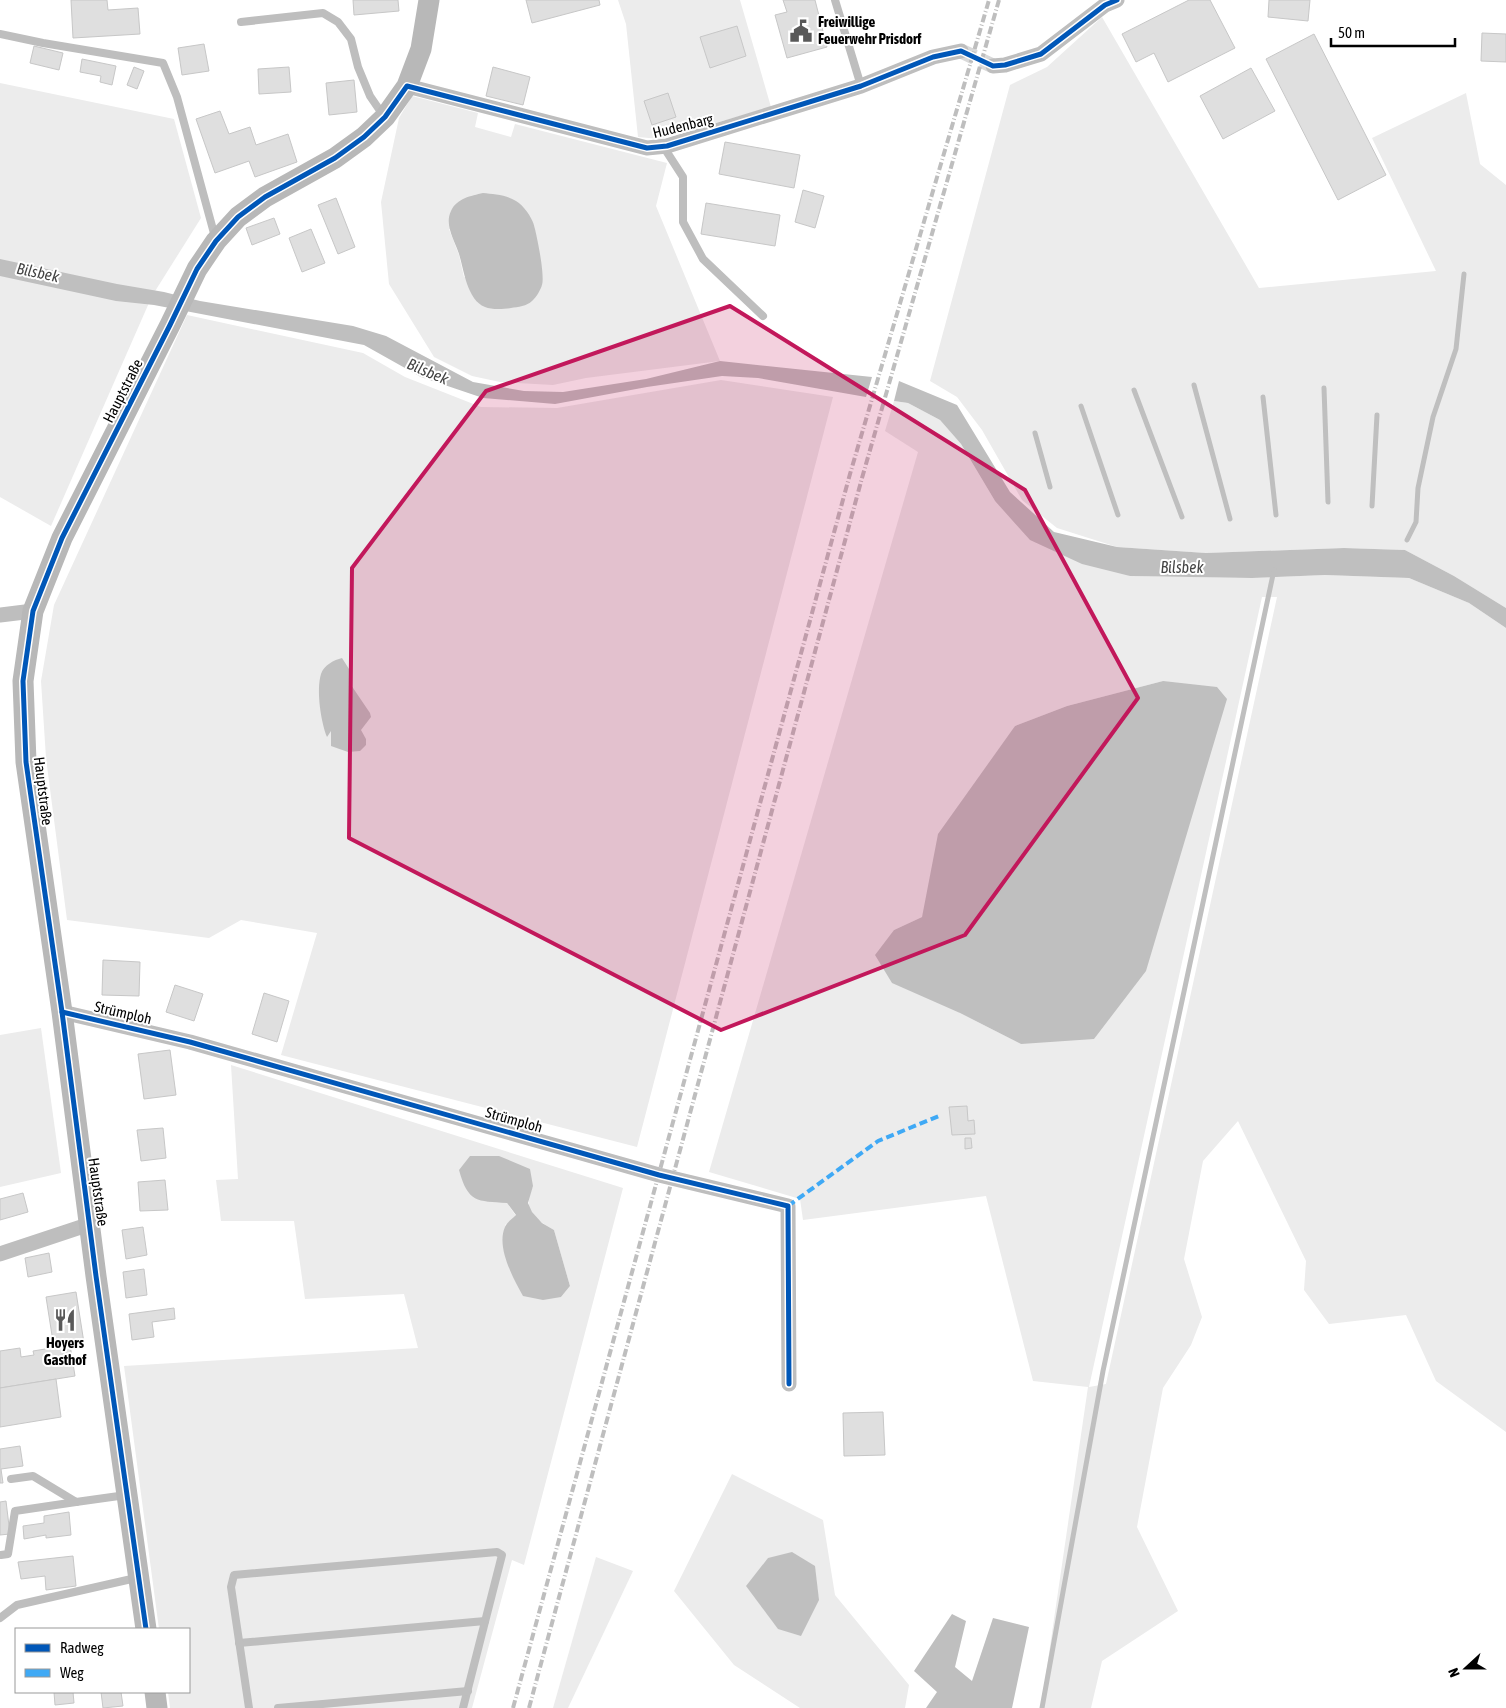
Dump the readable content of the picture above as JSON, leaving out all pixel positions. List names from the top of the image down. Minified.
{"streets":{"main road":["Hauptstraße"],"street":["Hudenbarg","Strümploh"]},"crossings":[["Hudenbarg","Hauptstraße"],["Hauptstraße","Strümploh"]],"water":["Bilsbek"],"places":{"public building":["Freiwillige Feuerwehr Prisdorf"],"restaurant":["Hoyers Gasthof"]},"legend":["Radweg","Weg"],"scale_bar":"50 m","north":"left"}
